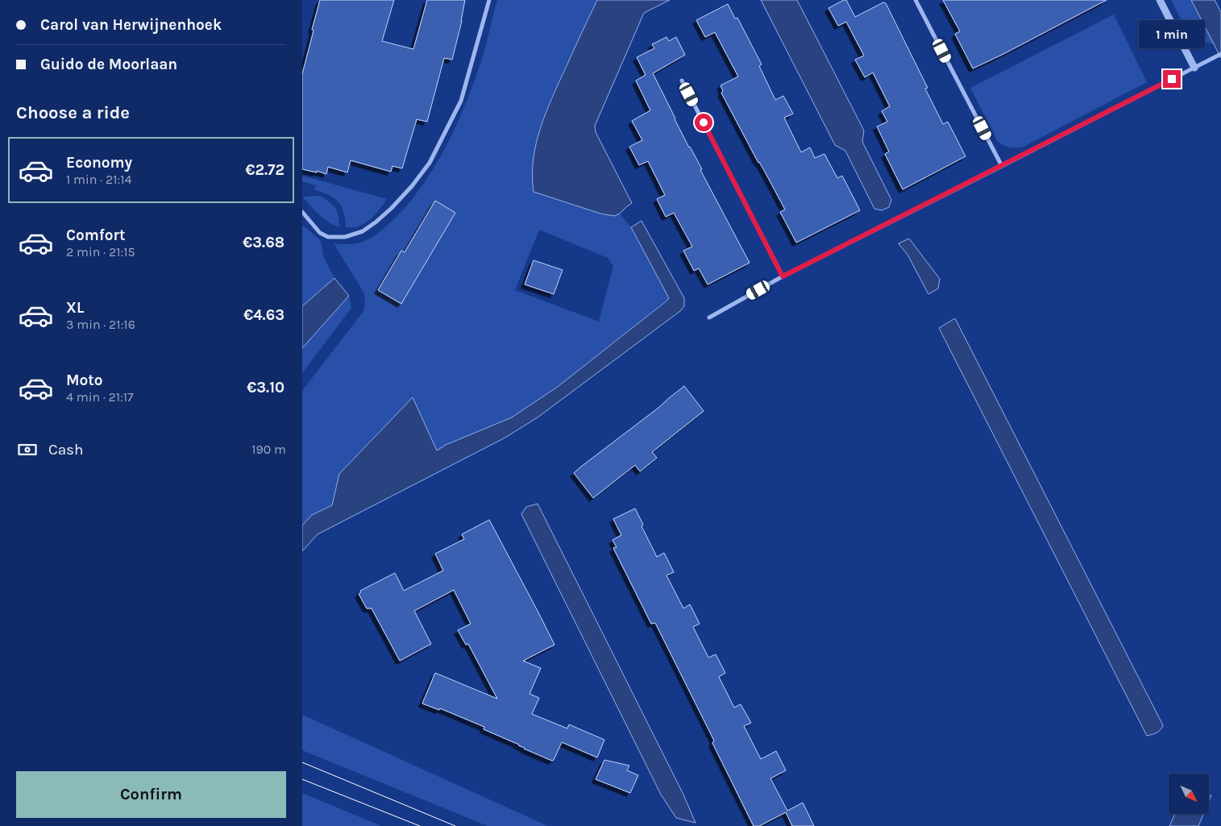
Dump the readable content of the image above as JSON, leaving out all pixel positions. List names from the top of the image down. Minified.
{"north":"bottom right","page":{"banner":["Carol van Herwijnenhoek","Guido de Moorlaan"],"bubble":"1 min","heading":"Choose a ride","list":[{"name":"Economy","note":"1 min · 21:14","value":"€2.72"},{"name":"Comfort","note":"2 min · 21:15","value":"€3.68"},{"name":"XL","note":"3 min · 21:16","value":"€4.63"},{"name":"Moto","note":"4 min · 21:17","value":"€3.10"}],"pay":["Cash","190 m"],"buttons":"Confirm"}}
